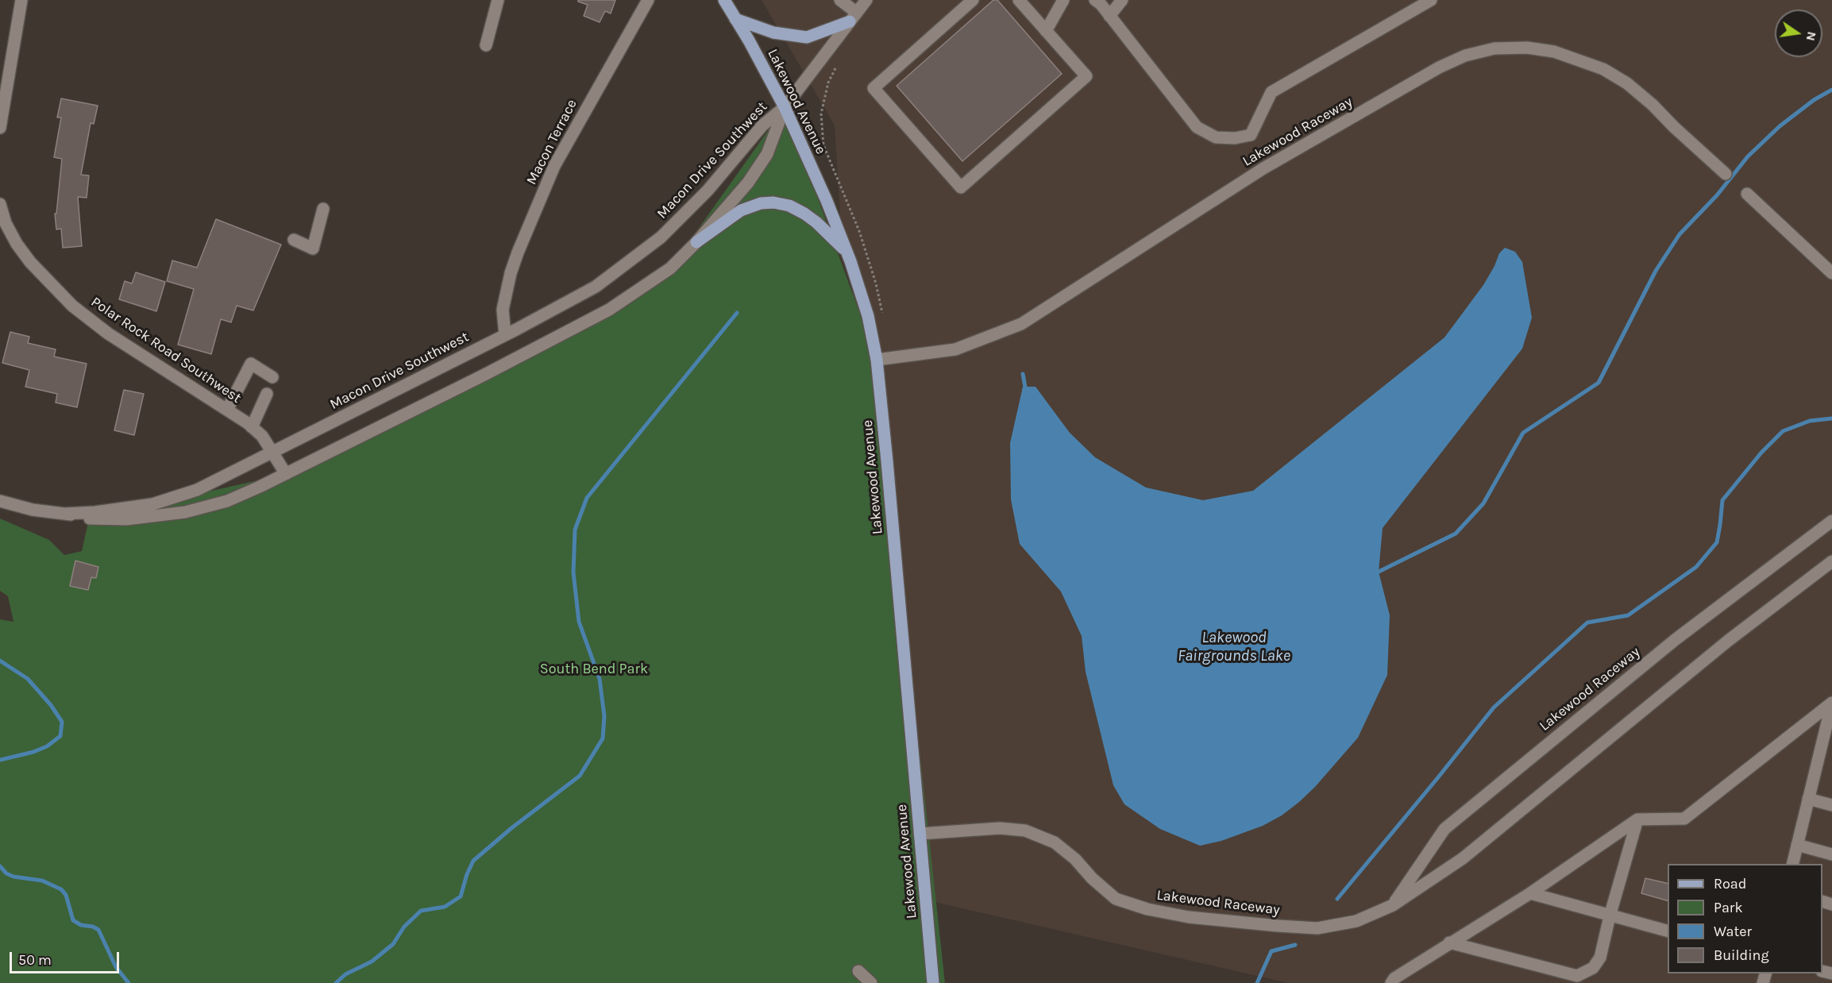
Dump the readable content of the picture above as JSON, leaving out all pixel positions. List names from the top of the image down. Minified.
{"streets":{"main road":["Lakewood Avenue"],"street":["Lakewood Raceway","Macon Terrace","Macon Drive Southwest","Polar Rock Road Southwest"]},"crossings":[["Lakewood Avenue","Lakewood Raceway"],["Lakewood Avenue","Macon Drive Southwest"],["Macon Terrace","Macon Drive Southwest"],["Macon Drive Southwest","Polar Rock Road Southwest"]],"water":["Lakewood Fairgrounds Lake"],"parks":["South Bend Park"],"legend":["Road","Park","Water","Building"],"scale_bar":"50 m","north":"right"}
